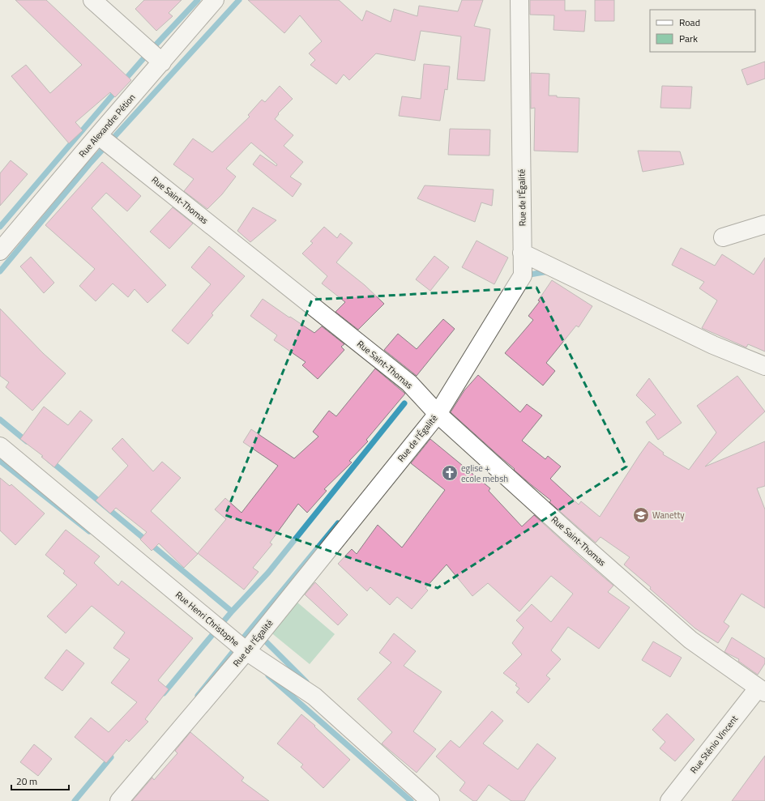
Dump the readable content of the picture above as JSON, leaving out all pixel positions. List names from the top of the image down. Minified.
{"streets":{"street":["Rue Alexandre Pétion","Rue de l'Égalité","Rue Saint-Thomas","Rue Henri Christophe","Rue Sténio Vincent"]},"crossings":[["Rue Alexandre Pétion","Rue Saint-Thomas"],["Rue de l'Égalité","Rue Saint-Thomas"],["Rue de l'Égalité","Rue Henri Christophe"],["Rue Saint-Thomas","Rue Sténio Vincent"]],"places":{"church":["eglise + ecole mebsh"],"school or university":["Wanetty"]},"legend":["Road","Park"],"scale_bar":"20 m"}
